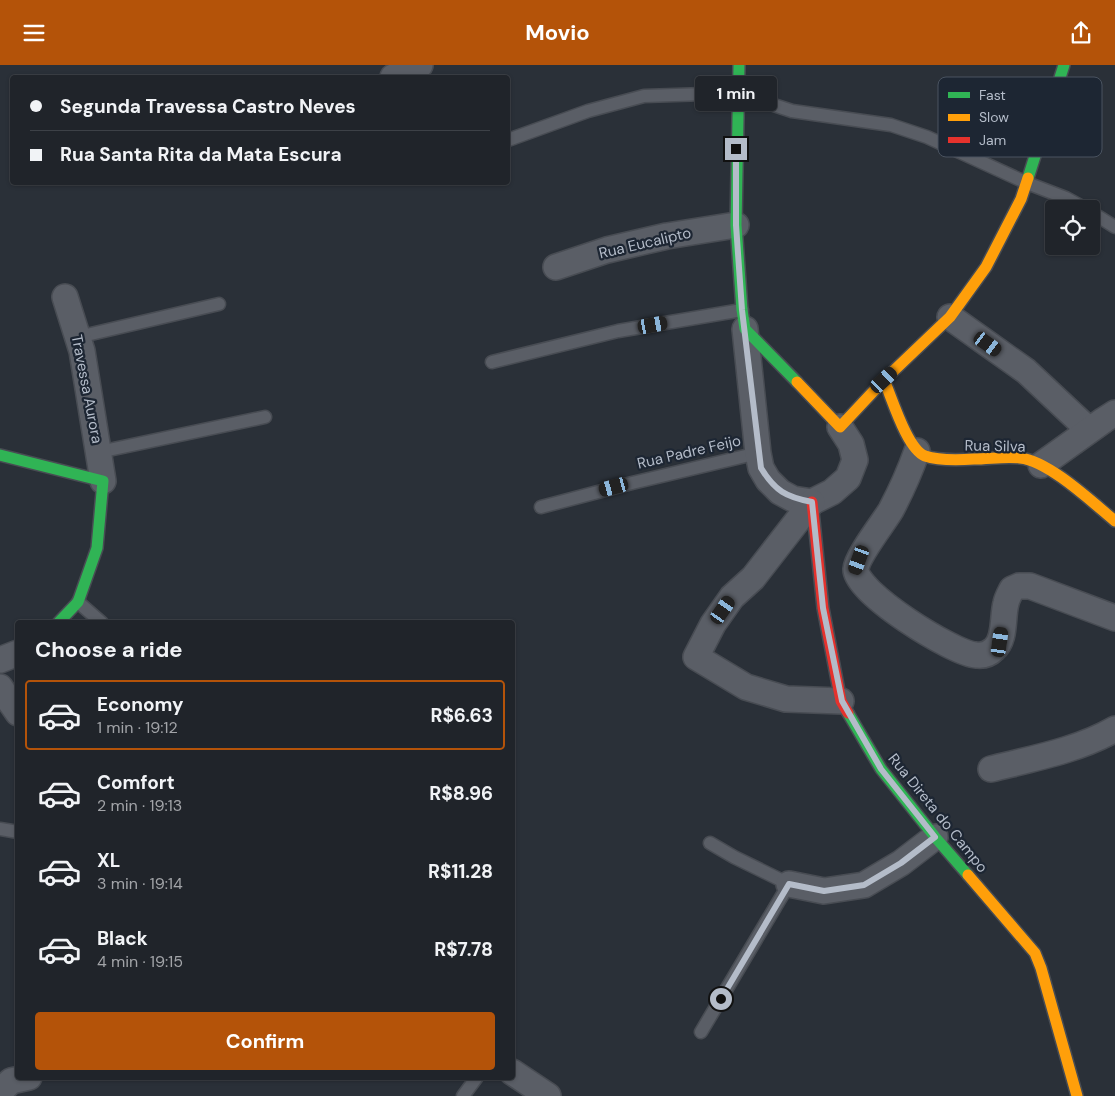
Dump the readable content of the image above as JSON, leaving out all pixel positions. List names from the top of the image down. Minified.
{"streets":{"street":["Rua Eucalipto","Travessa Aurora","Rua Silva","Rua Direta do Campo"],"lane":["Rua Padre Feijo"]},"legend":["Fast","Slow","Jam"],"page":{"header":"Movio","banner":["Segunda Travessa Castro Neves","Rua Santa Rita da Mata Escura"],"bubble":"1 min","heading":"Choose a ride","list":[{"name":"Economy","note":"1 min · 19:12","value":"R$6.63"},{"name":"Comfort","note":"2 min · 19:13","value":"R$8.96"},{"name":"XL","note":"3 min · 19:14","value":"R$11.28"},{"name":"Black","note":"4 min · 19:15","value":"R$7.78"}],"buttons":"Confirm"}}
